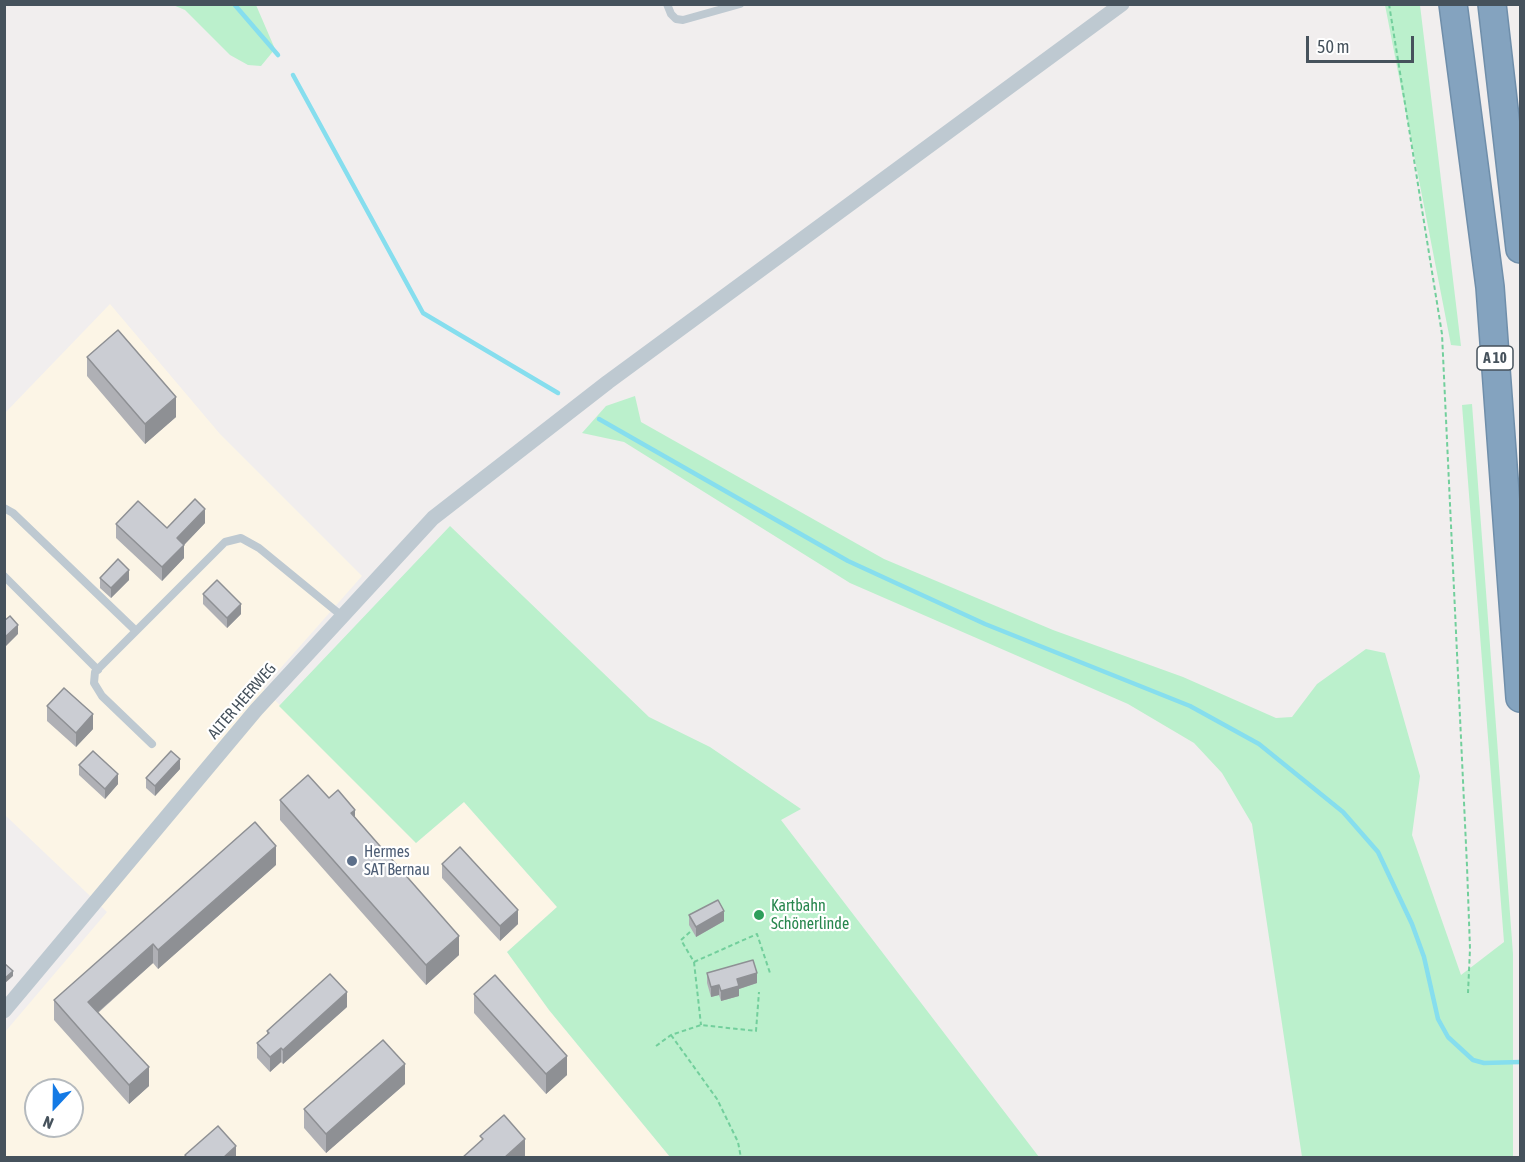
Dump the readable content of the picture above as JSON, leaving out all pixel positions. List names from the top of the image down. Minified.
{"streets":{"highway":["A 10"],"street":["ALTER HEERWEG"]},"places":["Hermes SAT Bernau","Kartbahn Schönerlinde"],"scale_bar":"50 m","north":"bottom"}
